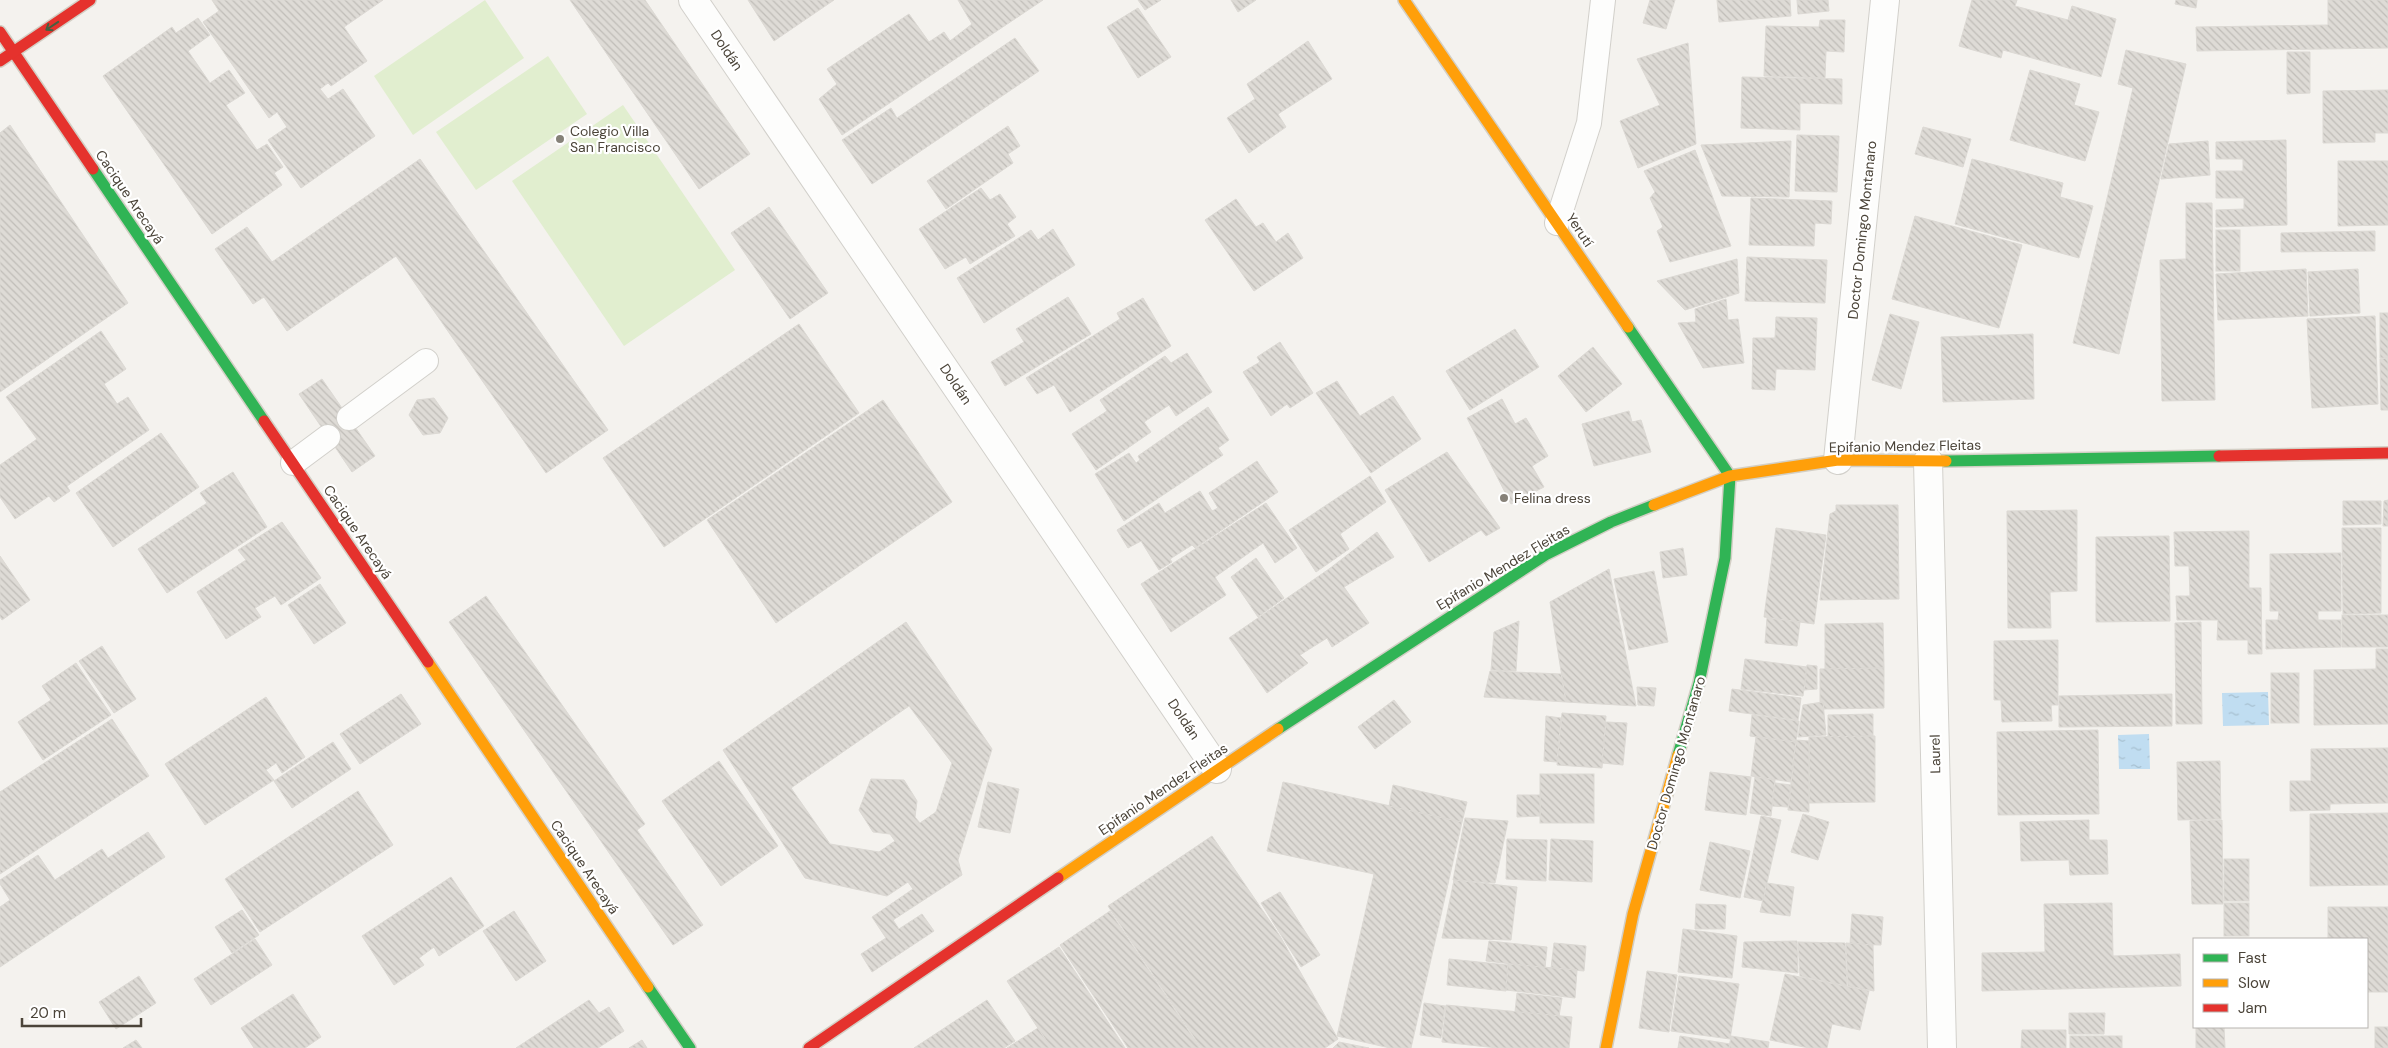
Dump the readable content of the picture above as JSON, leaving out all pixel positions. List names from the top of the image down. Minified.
{"streets":{"street":["Doldán","Cacique Arecayá","Yerutí","Doctor Domingo Montanaro","Epifanio Mendez Fleitas","Laurel"]},"crossings":[["Doldán","Epifanio Mendez Fleitas"],["Yerutí","Doctor Domingo Montanaro"],["Yerutí","Epifanio Mendez Fleitas"],["Doctor Domingo Montanaro","Epifanio Mendez Fleitas"],["Epifanio Mendez Fleitas","Laurel"]],"places":["Colegio Villa San Francisco","Felina dress"],"legend":["Fast","Slow","Jam"],"scale_bar":"20 m"}
